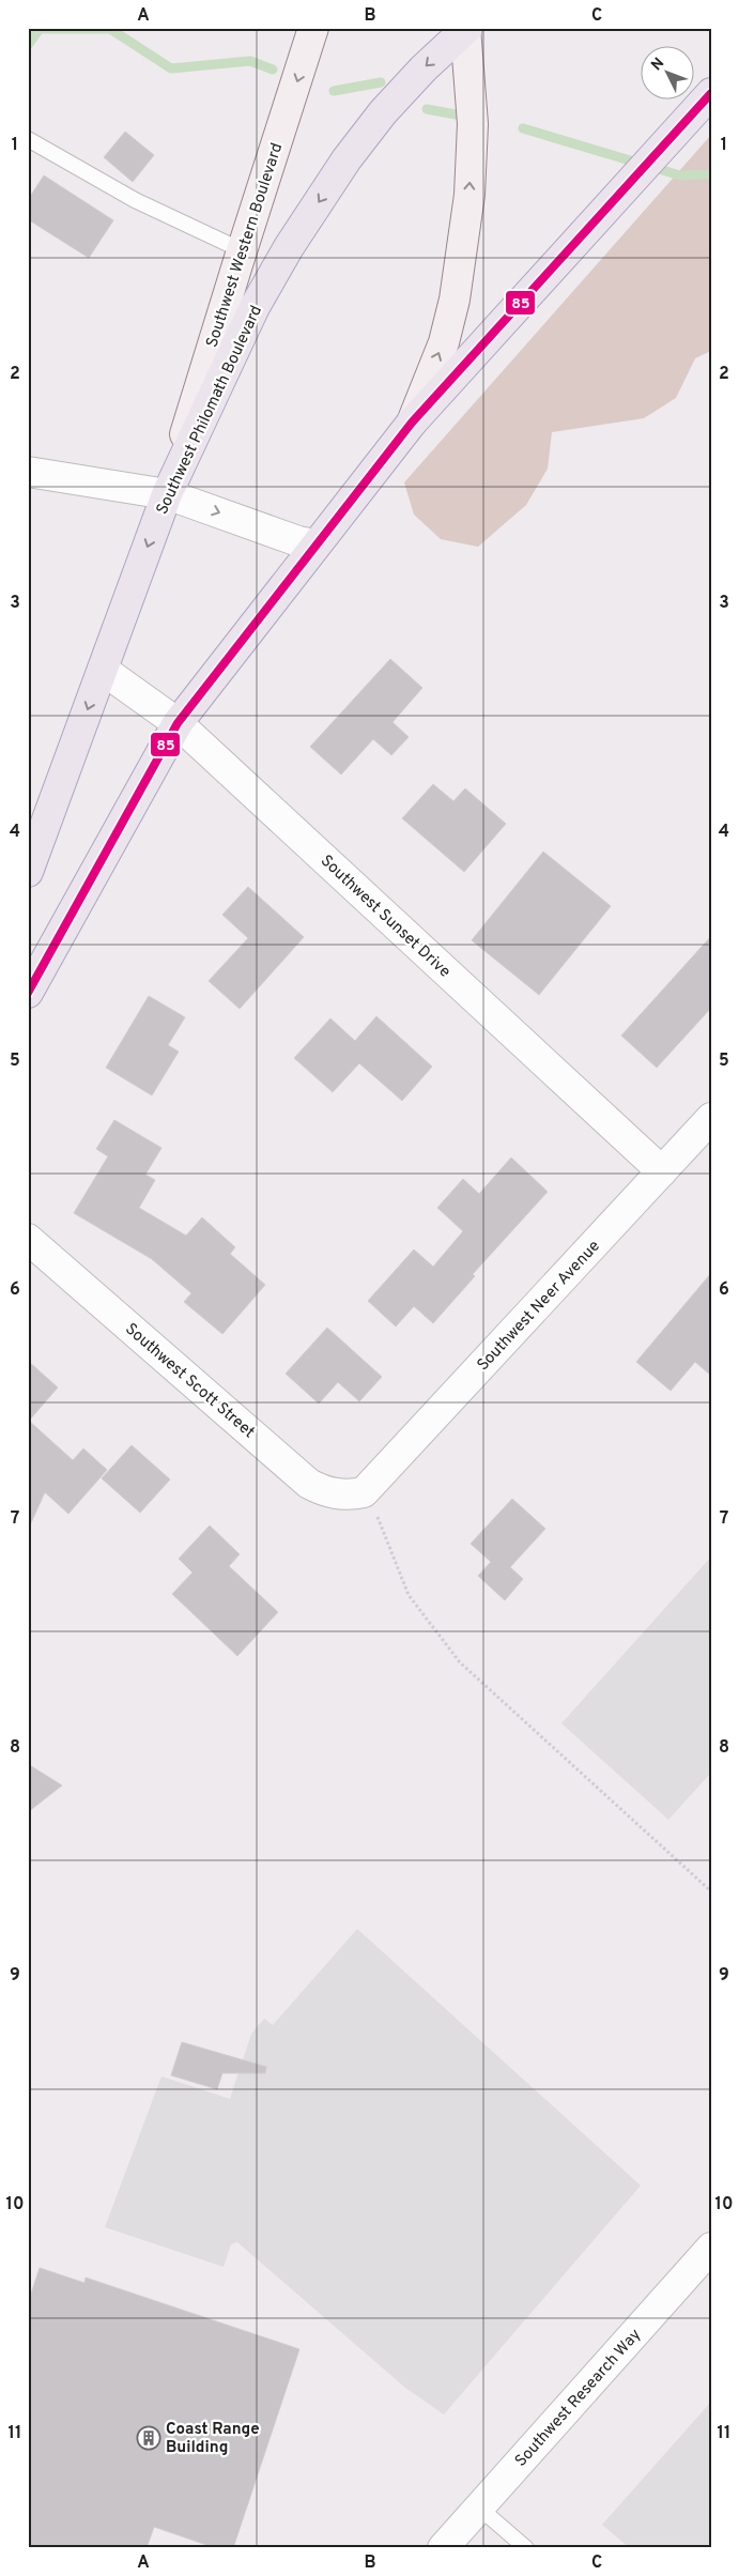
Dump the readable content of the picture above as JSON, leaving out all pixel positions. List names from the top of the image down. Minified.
{"streets":{"highway":["Southwest Philomath Boulevard"],"main road":["Southwest Western Boulevard"],"street":["Southwest Sunset Drive","Southwest Neer Avenue","Southwest Scott Street","Southwest Research Way"]},"crossings":[["Southwest Western Boulevard","Southwest Philomath Boulevard"],["Southwest Philomath Boulevard","Southwest Sunset Drive"],["Southwest Sunset Drive","Southwest Neer Avenue"],["Southwest Neer Avenue","Southwest Scott Street"]],"places":{"building":["Coast Range Building"]},"lines":["transit line 85"],"north":"top left","grid":{"columns":["A","B","C"],"rows":["1","2","3","4","5","6","7","8","9","10","11"]}}
